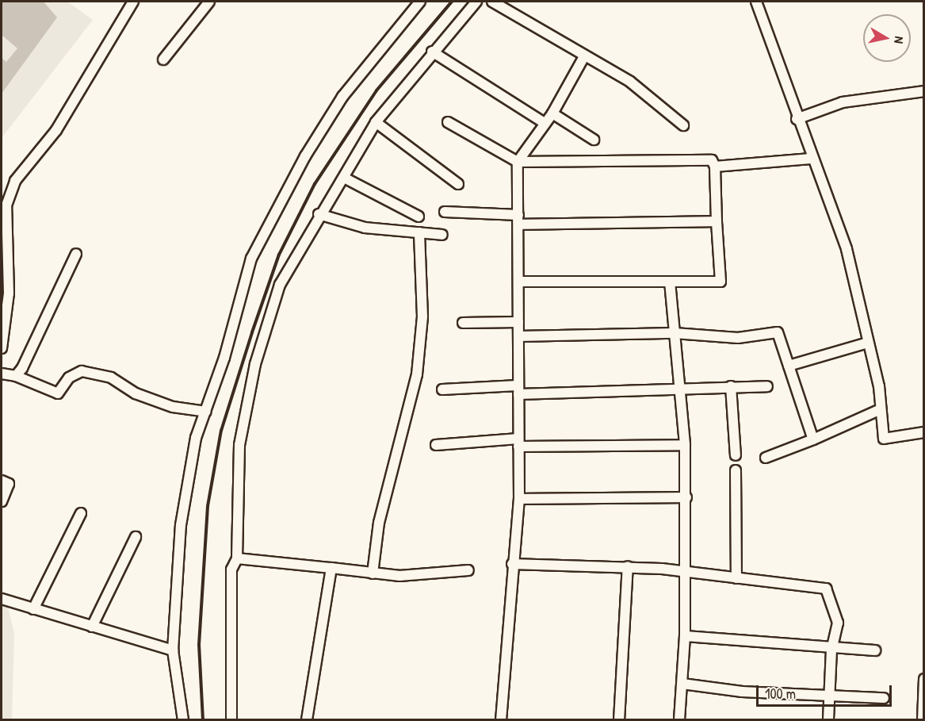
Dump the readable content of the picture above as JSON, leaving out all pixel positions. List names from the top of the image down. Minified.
{"scale_bar":"100 m","north":"right"}
